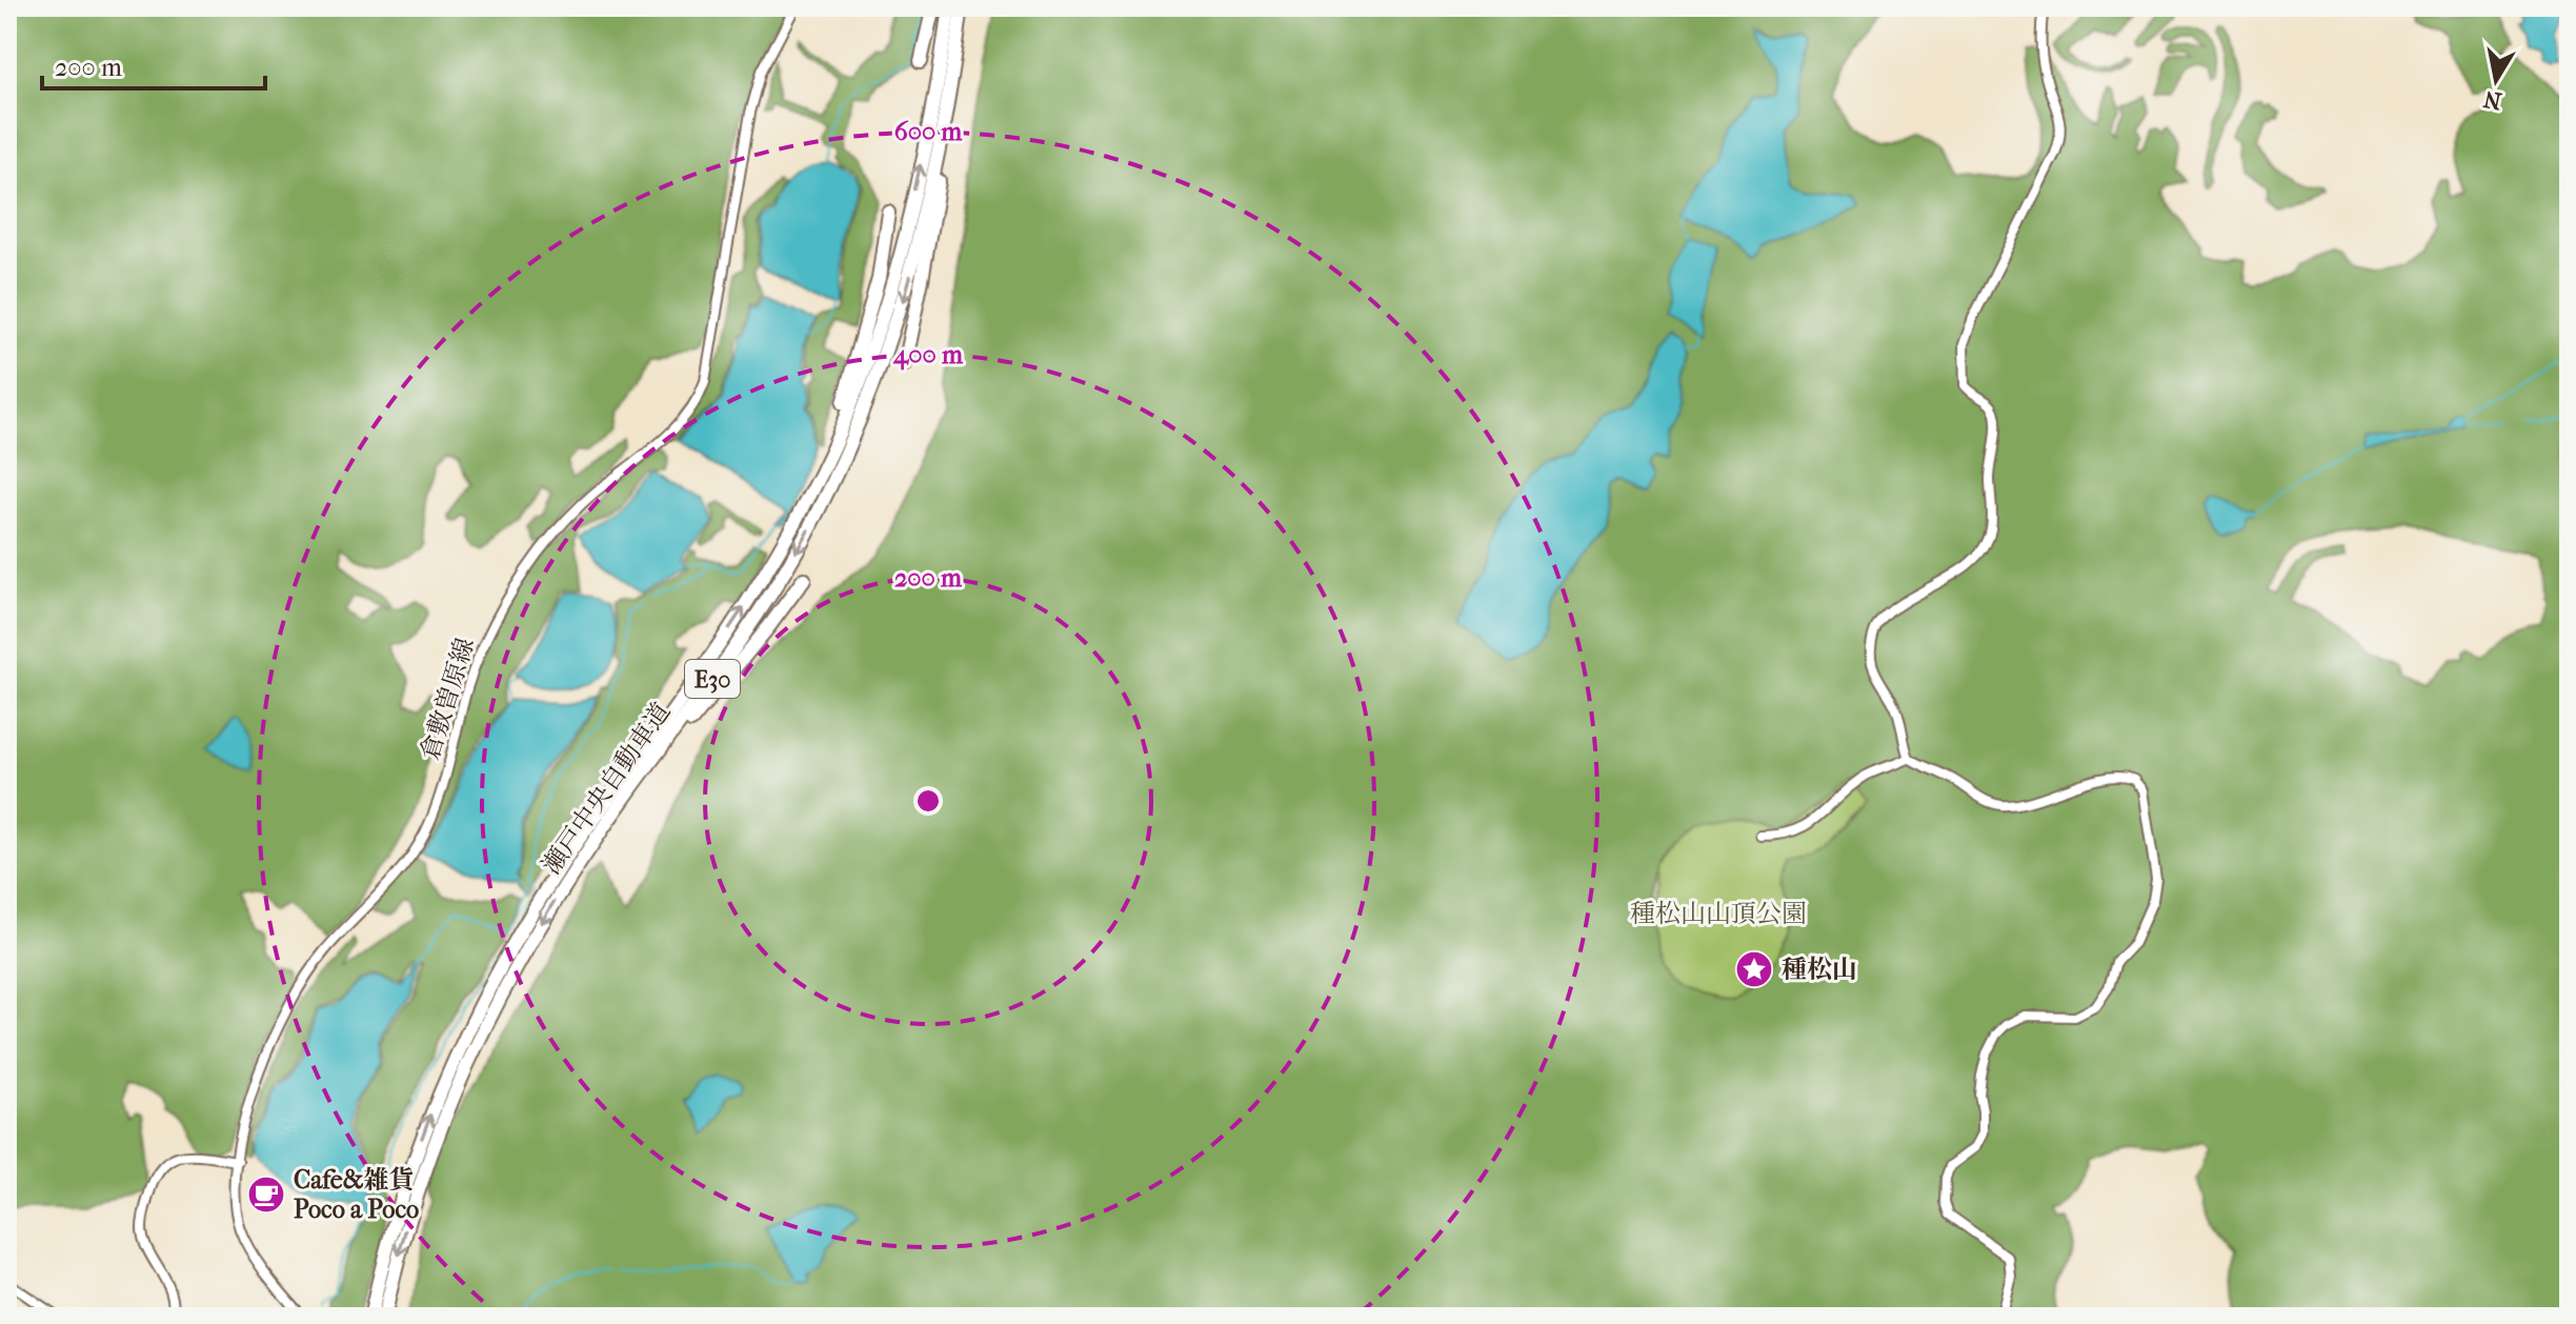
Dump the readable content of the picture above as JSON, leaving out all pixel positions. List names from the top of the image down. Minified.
{"streets":{"highway":["E30","瀬戸中央自動車道"],"street":["倉敷曽原線"]},"parks":["種松山山頂公園"],"places":{"place":["種松山"],"cafe":["Cafe&雑貨 Poco a Poco"]},"scale_bar":"200 m","north":"bottom","rings":["600 m","400 m","200 m"]}
